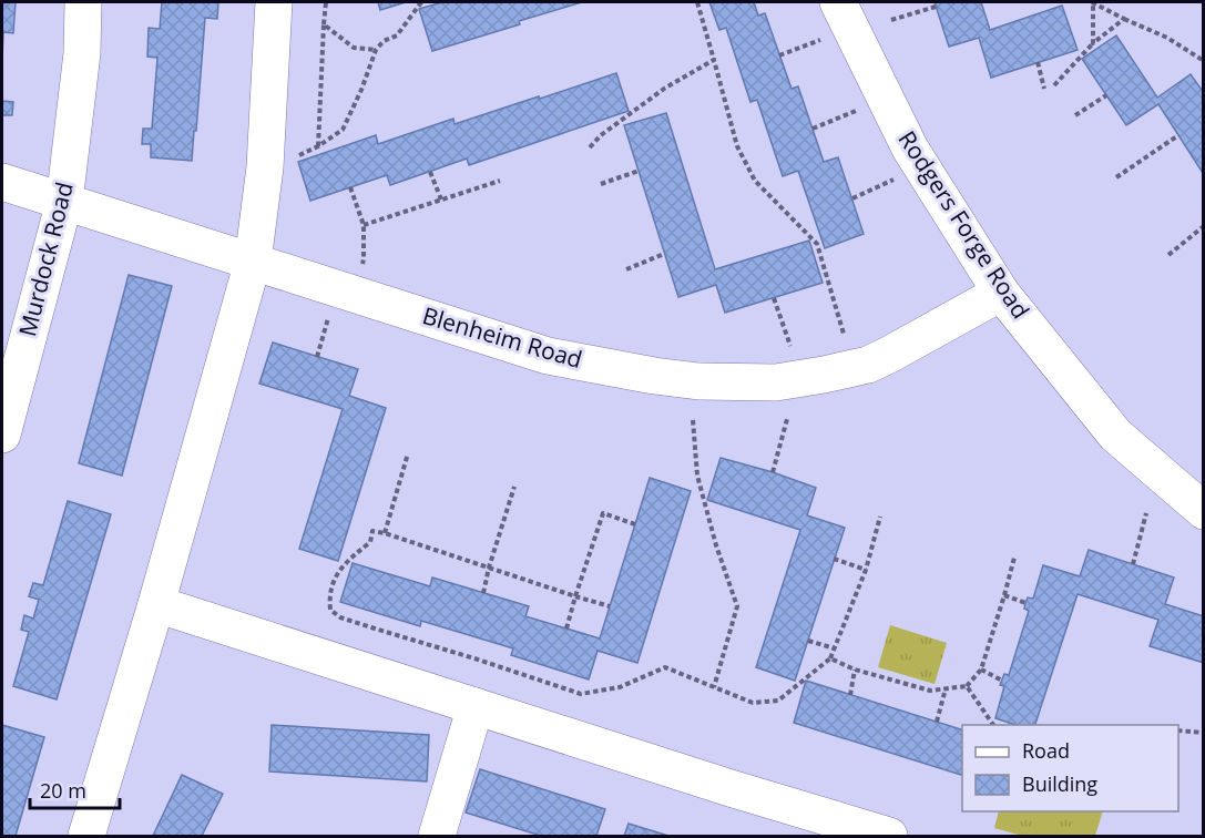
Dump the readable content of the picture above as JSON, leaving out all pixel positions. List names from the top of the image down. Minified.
{"streets":{"street":["Rodgers Forge Road","Murdock Road","Blenheim Road"]},"crossings":[["Rodgers Forge Road","Blenheim Road"],["Murdock Road","Blenheim Road"]],"legend":["Road","Building"],"scale_bar":"20 m"}
